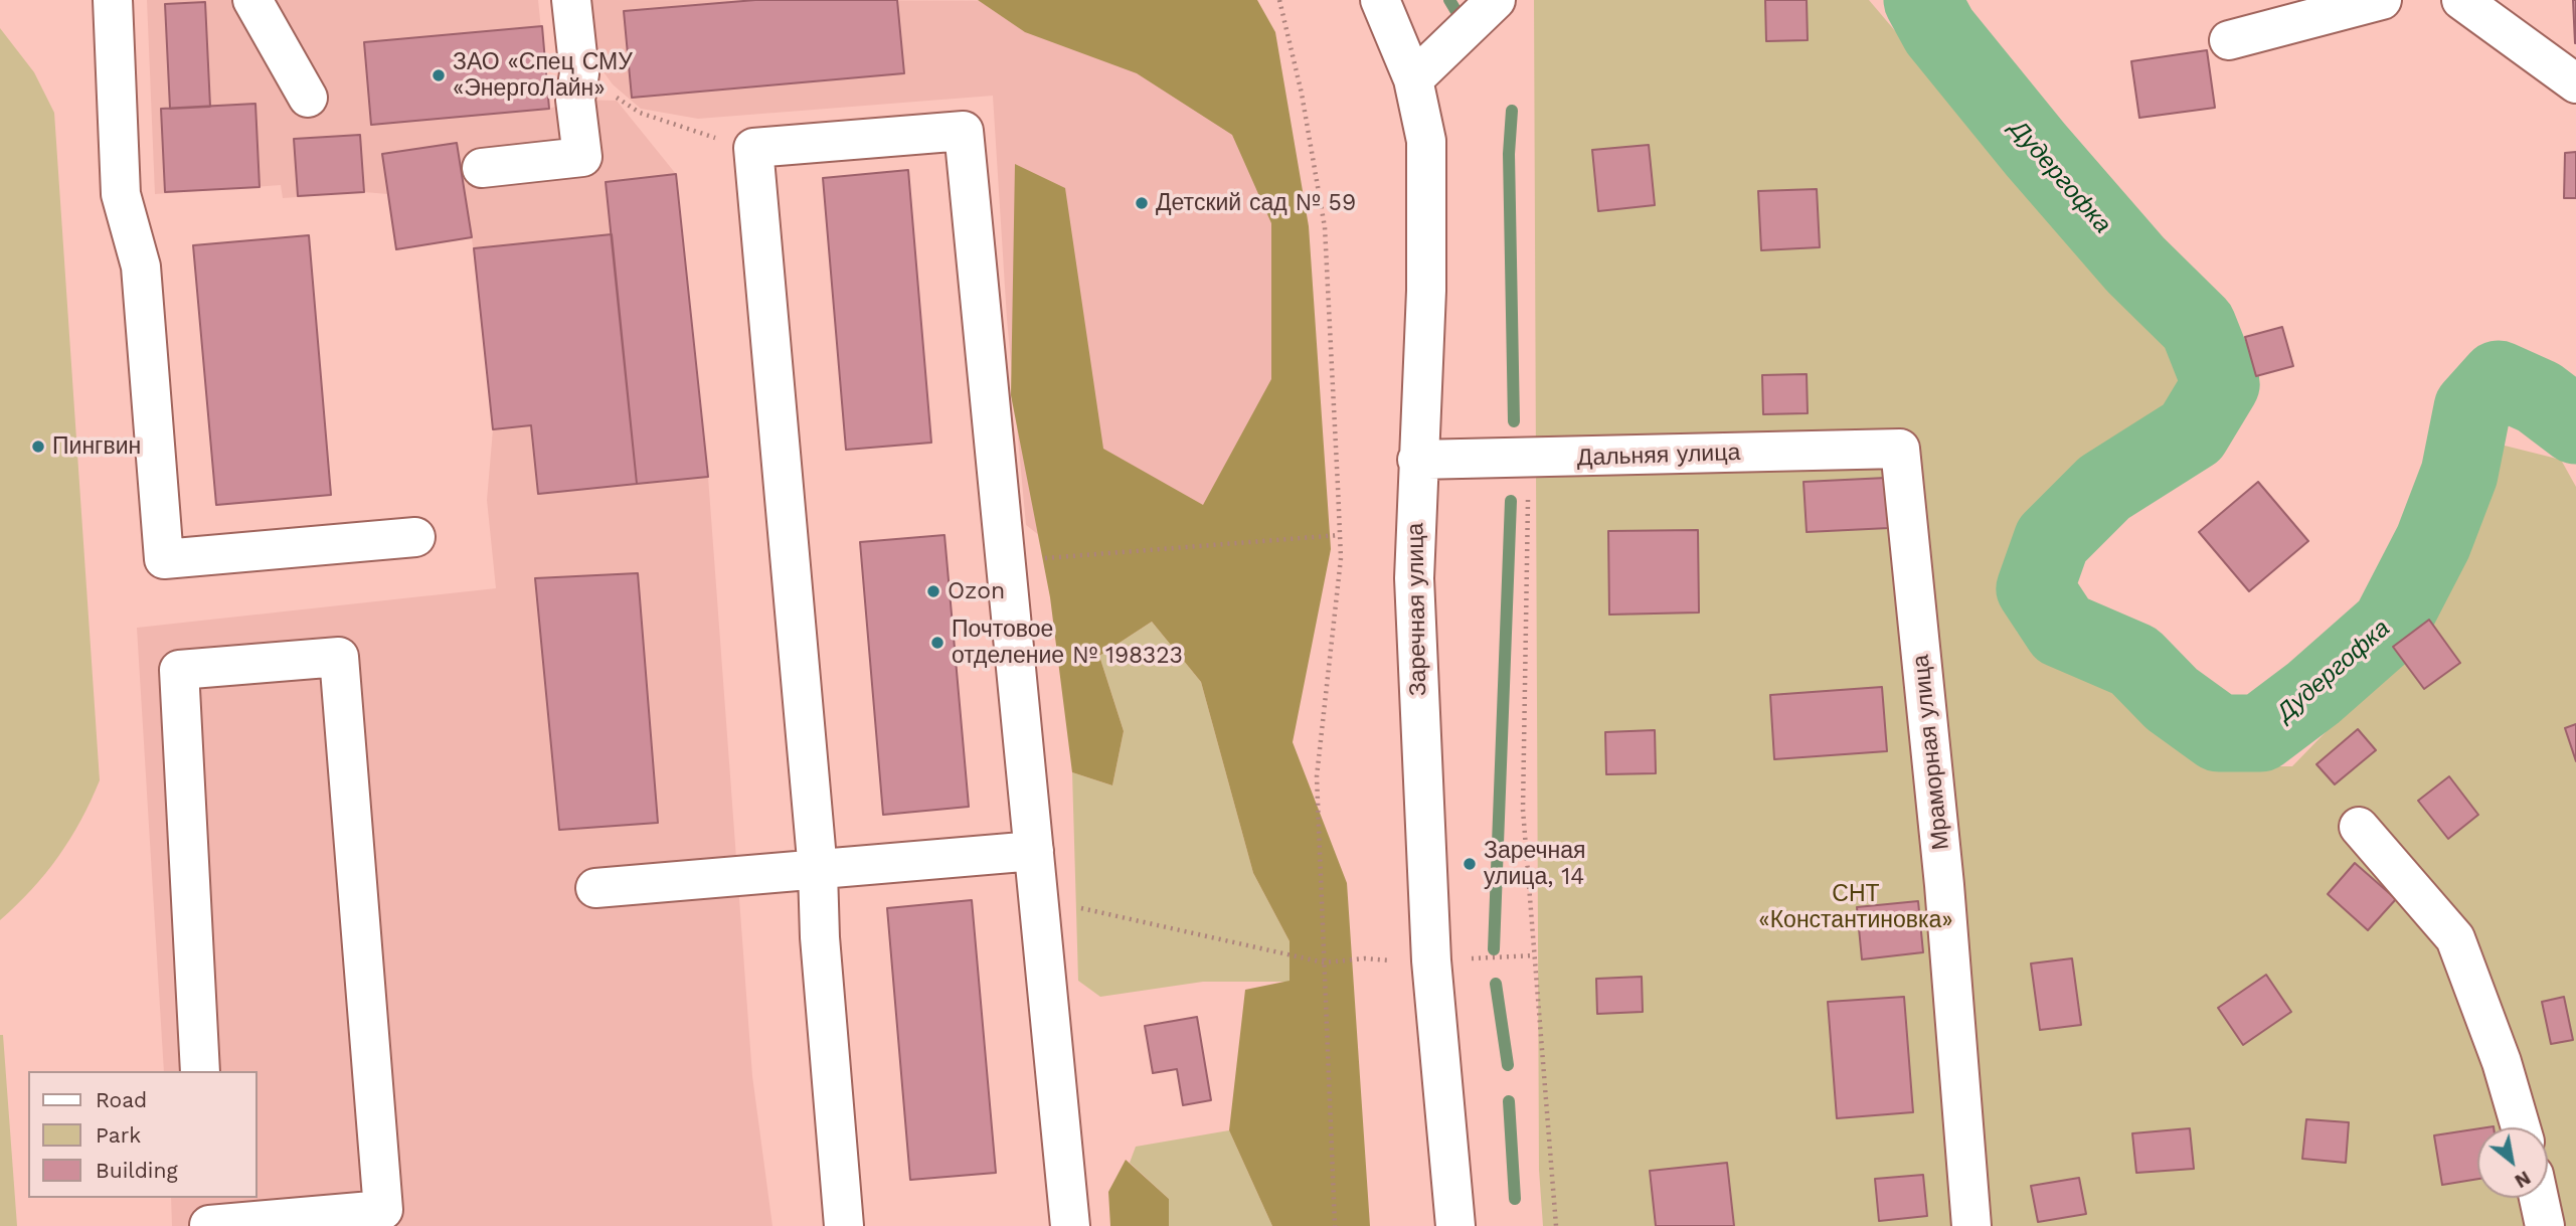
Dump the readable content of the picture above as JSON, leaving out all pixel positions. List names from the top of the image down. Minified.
{"streets":{"street":["Дальняя улица","Заречная улица","Мраморная улица"]},"crossings":[["Дальняя улица","Заречная улица"],["Дальняя улица","Мраморная улица"]],"water":["Дудергофка"],"parks":["СНТ «Константиновка»"],"places":["ЗАО «Спец СМУ «ЭнергоЛайн»","Детский сад № 59","Пингвин","Ozon","Почтовое отделение № 198323","Заречная улица, 14"],"legend":["Road","Park","Building"],"north":"bottom right"}
